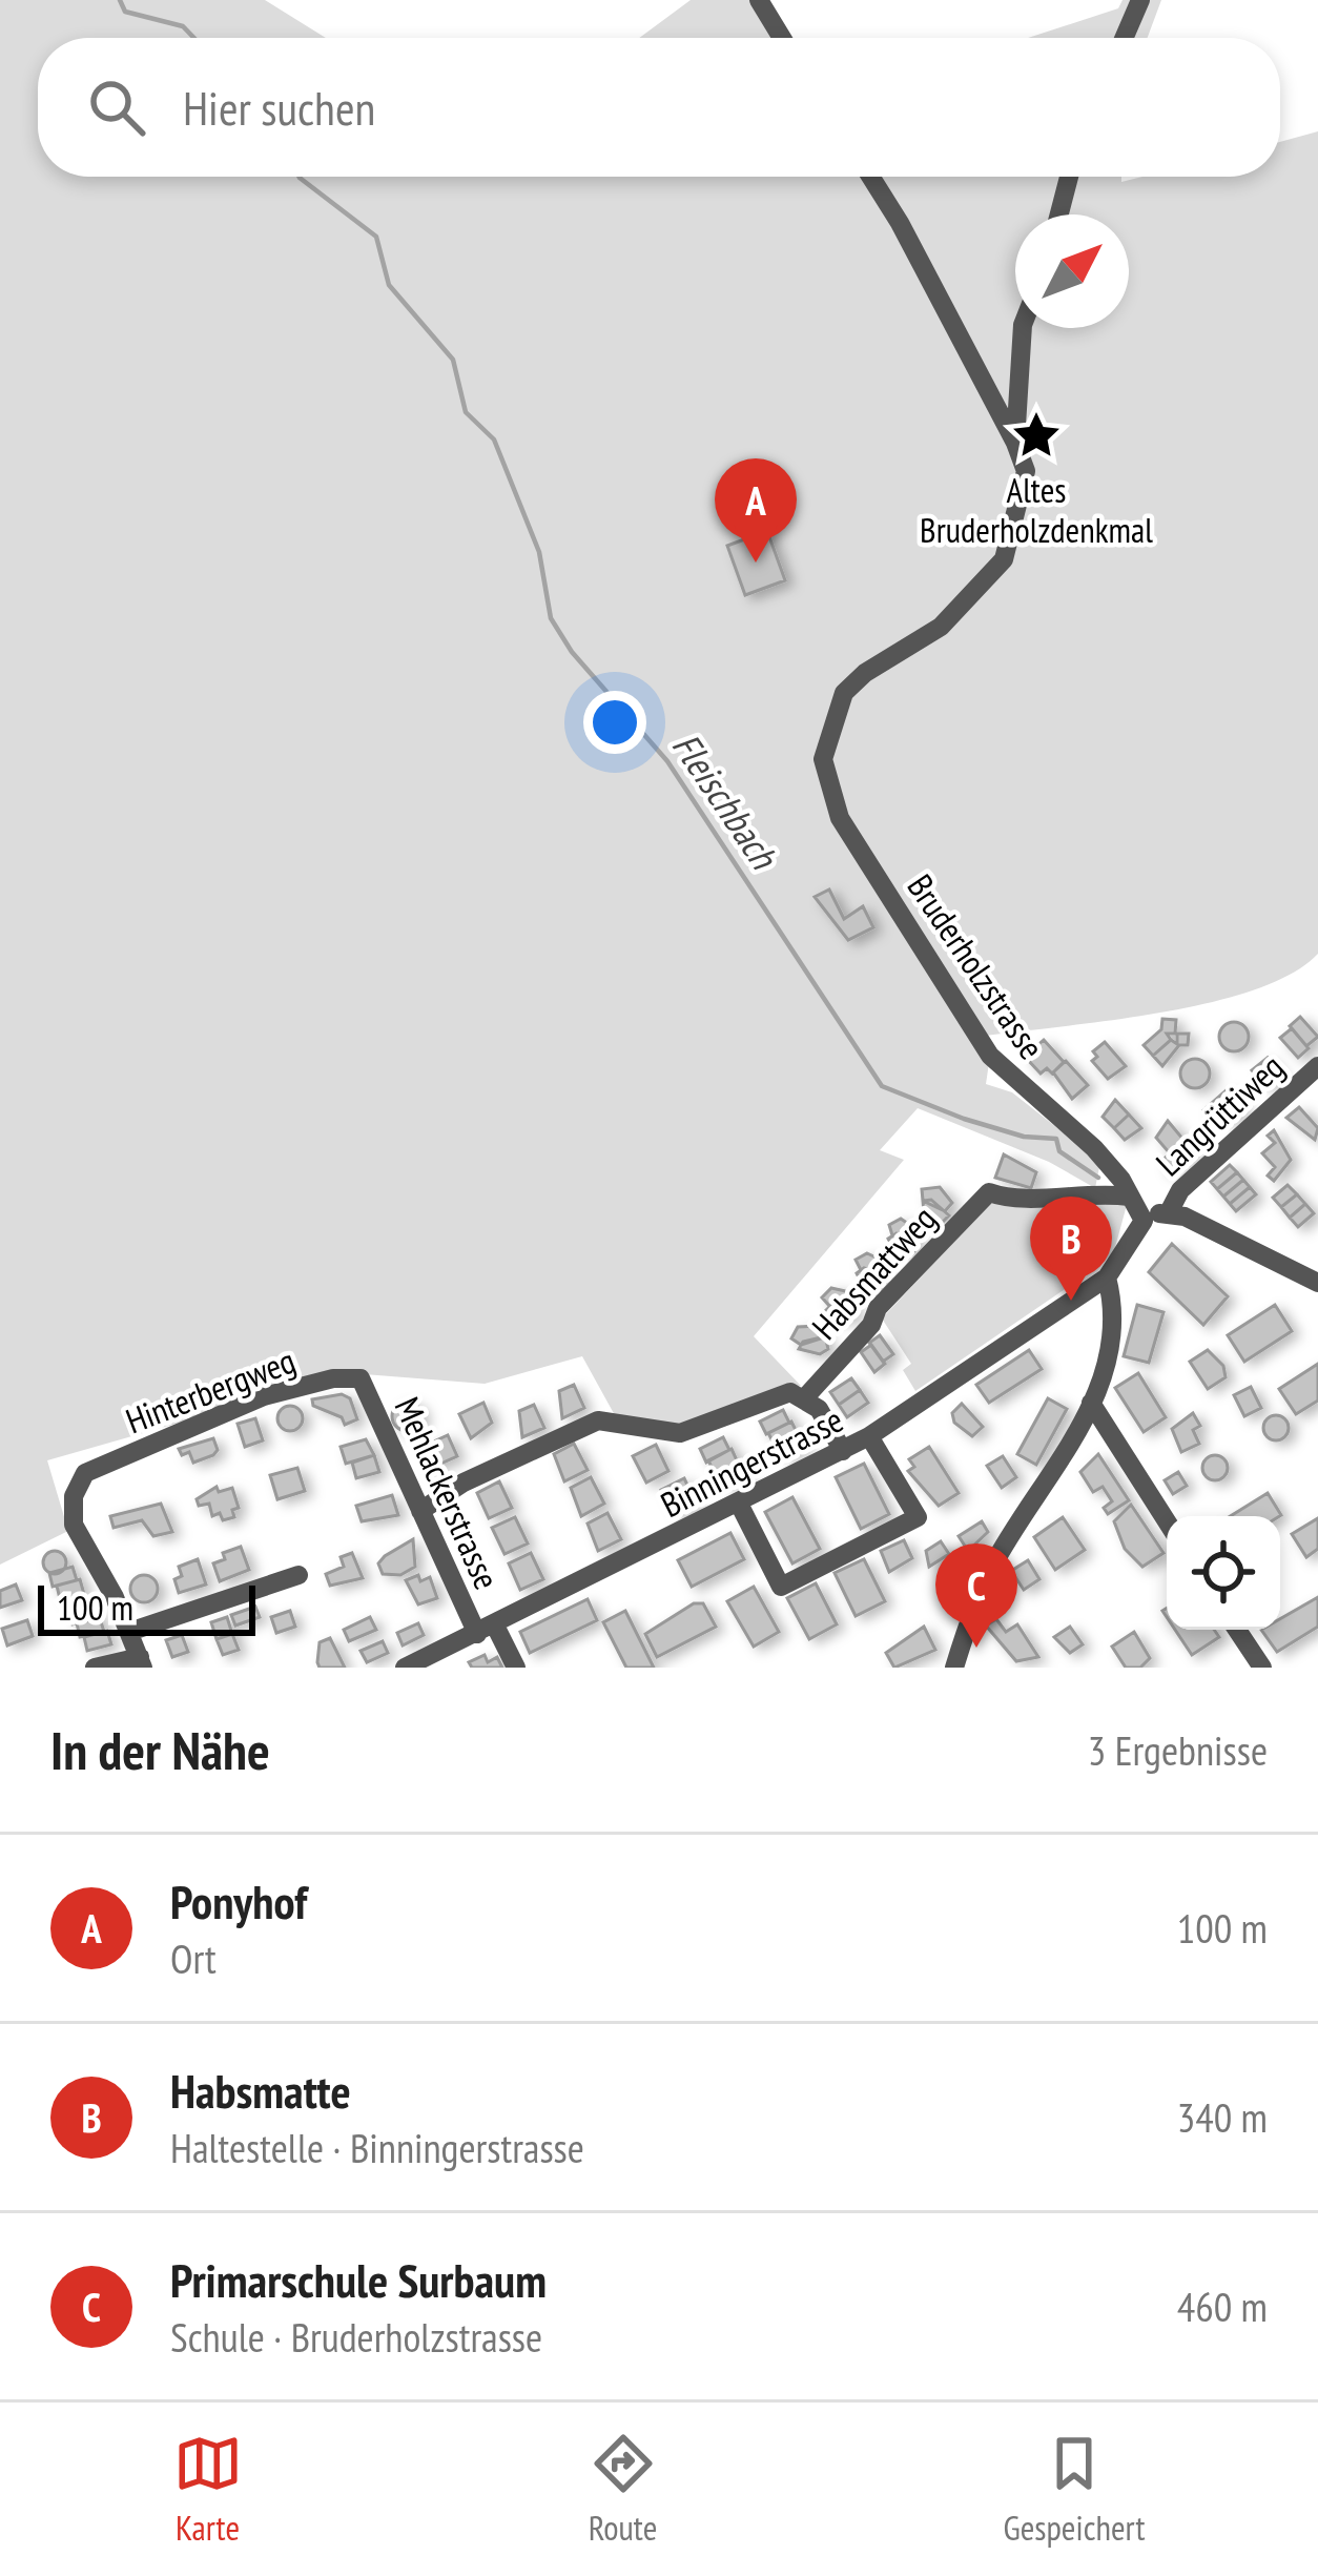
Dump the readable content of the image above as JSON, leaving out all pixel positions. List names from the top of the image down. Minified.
{"streets":{"street":["Bruderholzstrasse","Langrüttiweg","Habsmattweg","Hinterbergweg","Binningerstrasse","Mehlackerstrasse"]},"crossings":[["Bruderholzstrasse","Habsmattweg"],["Hinterbergweg","Mehlackerstrasse"],["Binningerstrasse","Mehlackerstrasse"]],"water":["Fleischbach"],"places":{"place":["Altes Bruderholzdenkmal"]},"scale_bar":"100 m","north":"top right","page":{"search":"Hier suchen","pins":["A","B","C"],"scale":"100 m","heading":["In der Nähe","3 Ergebnisse"],"list":[{"mark":"A","name":"Ponyhof","note":"Ort","value":"100 m"},{"mark":"B","name":"Habsmatte","note":"Haltestelle · Binningerstrasse","value":"340 m"},{"mark":"C","name":"Primarschule Surbaum","note":"Schule · Bruderholzstrasse","value":"460 m"}],"nav":["Karte","Route","Gespeichert"]}}
